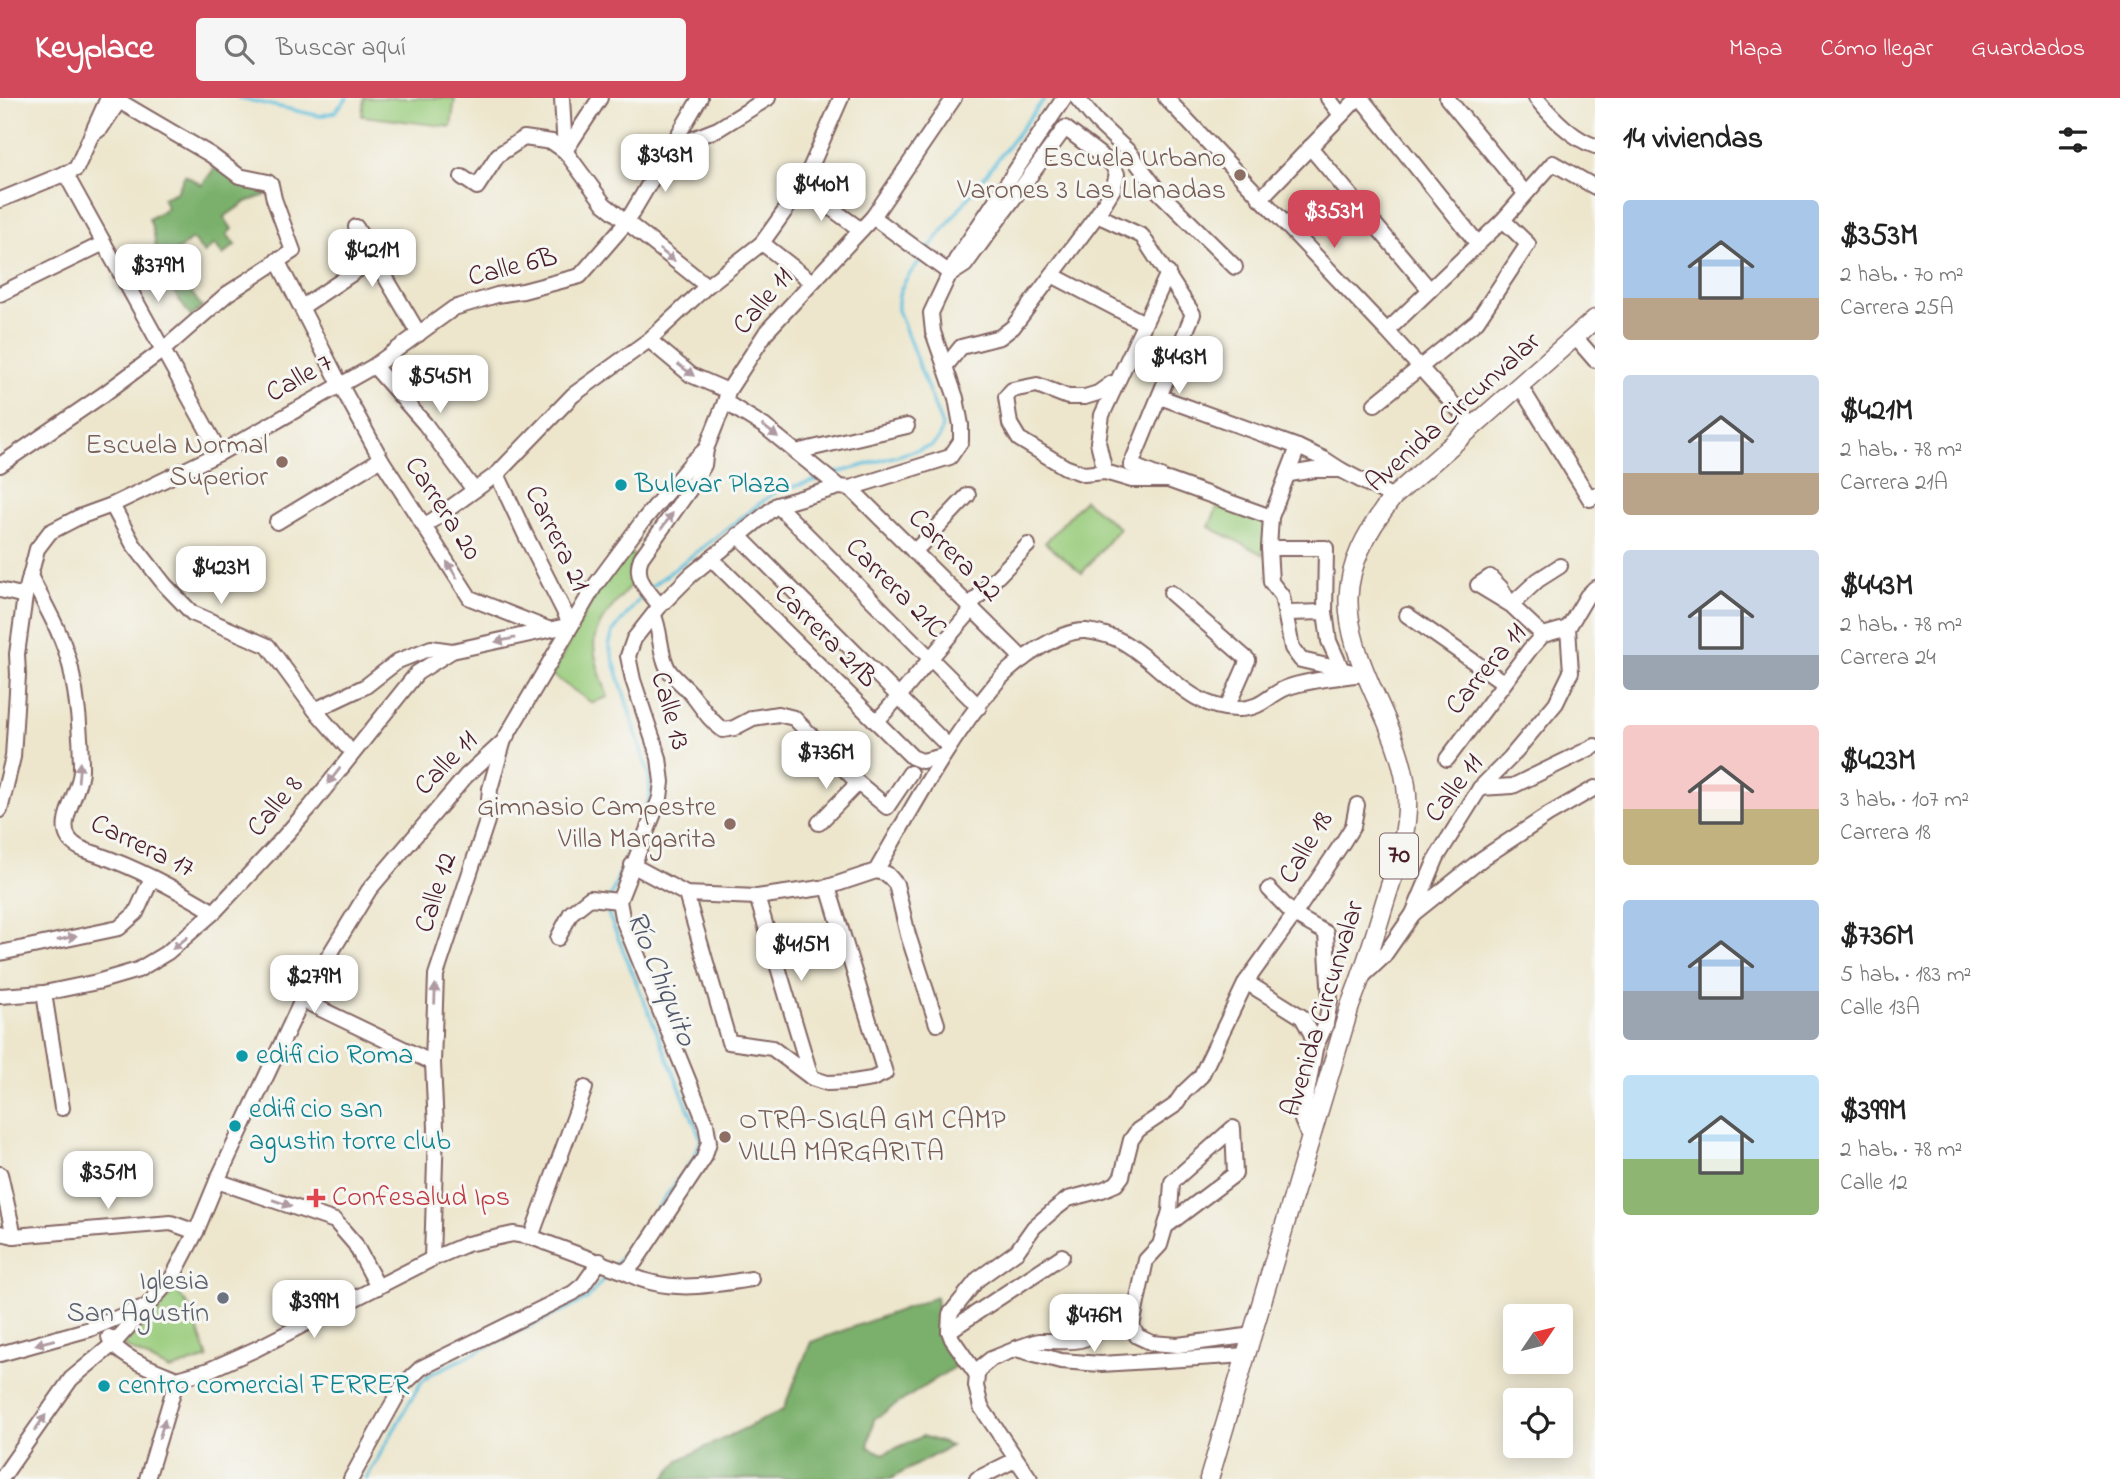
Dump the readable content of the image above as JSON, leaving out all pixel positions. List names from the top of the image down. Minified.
{"streets":{"main road":["Avenida Circunvalar","70"],"street":["Calle 6B","Calle 11","Calle 7","Carrera 20","Carrera 21","Carrera 22","Carrera 21C","Carrera 21B","Carrera 11","Calle 13","Calle 8","Carrera 17","Calle 18","Calle 12"]},"crossings":[["Calle 6B","Calle 7"],["Calle 11","Avenida Circunvalar"],["Calle 11","Carrera 21"],["Calle 11","Carrera 22"],["Calle 11","Carrera 11"],["Calle 11","Calle 8"],["Calle 11","Calle 12"],["Calle 7","Carrera 20"],["Calle 7","Carrera 17"],["Carrera 20","Calle 8"],["Carrera 21","Calle 8"],["Carrera 21C","Calle 13"],["Carrera 21B","Calle 13"],["Calle 8","Carrera 17"]],"one_way":["Carrera 17","Calle 12"],"water":["Río Chiquito"],"places":{"other":["Escuela Urbano Varones 3 Las Llanadas","Escuela Normal Superior","Bulevar Plaza","Gimnasio Campestre Villa Margarita","edificio Roma","edificio san agustin torre club","OTRA-SIGLA GIM CAMP VILLA MARGARITA","Iglesia San Agustín","centro comercial FERRER"],"health":["Confesalud Ips"]},"north":"top right","page":{"header":"Keyplace","search":"Buscar aquí","nav":["Mapa","Cómo llegar","Guardados"],"heading":"14 viviendas","price":["$343M","$440M","$353M","$421M","$379M","$443M","$545M","$423M","$736M","$415M","$279M","$351M","$399M","$476M"],"list":[{"name":"$353M","note":"2 hab. · 70 m² · Carrera 25A"},{"name":"$421M","note":"2 hab. · 78 m² · Carrera 21A"},{"name":"$443M","note":"2 hab. · 78 m² · Carrera 24"},{"name":"$423M","note":"3 hab. · 107 m² · Carrera 18"},{"name":"$736M","note":"5 hab. · 183 m² · Calle 13A"},{"name":"$399M","note":"2 hab. · 78 m² · Calle 12"}]}}
